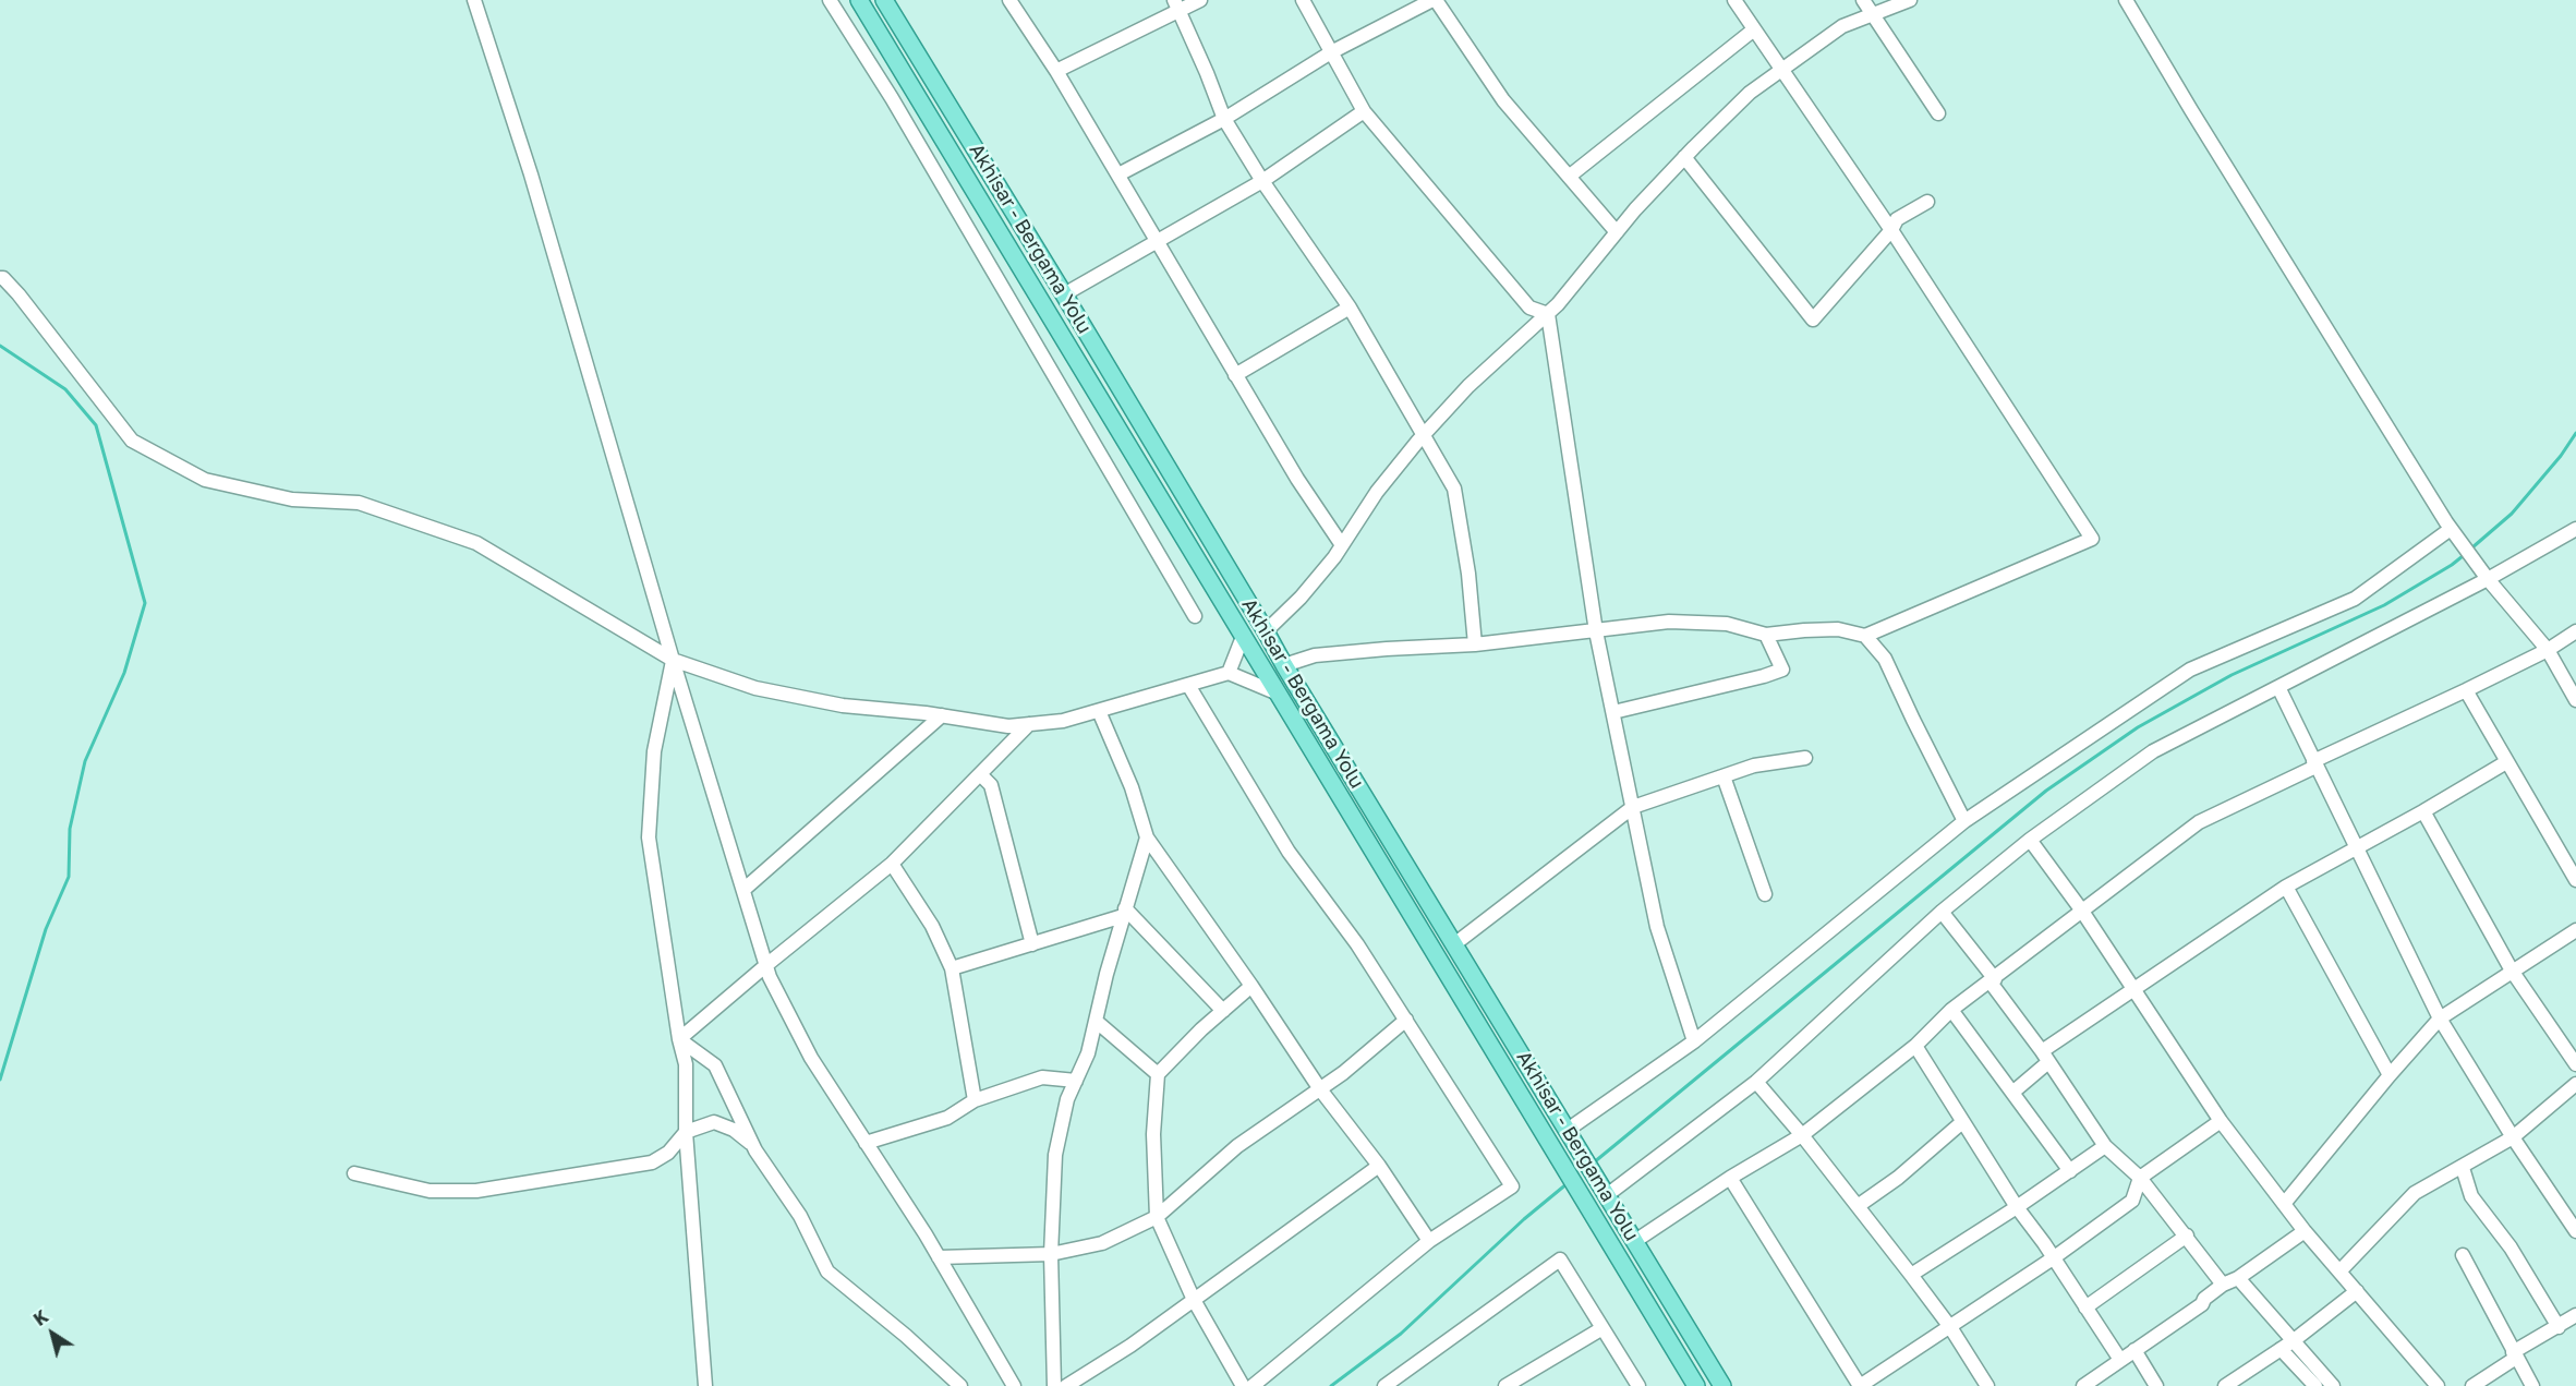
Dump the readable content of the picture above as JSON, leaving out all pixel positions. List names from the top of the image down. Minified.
{"streets":{"main road":["Akhisar - Bergama Yolu"]},"north":"top left"}
